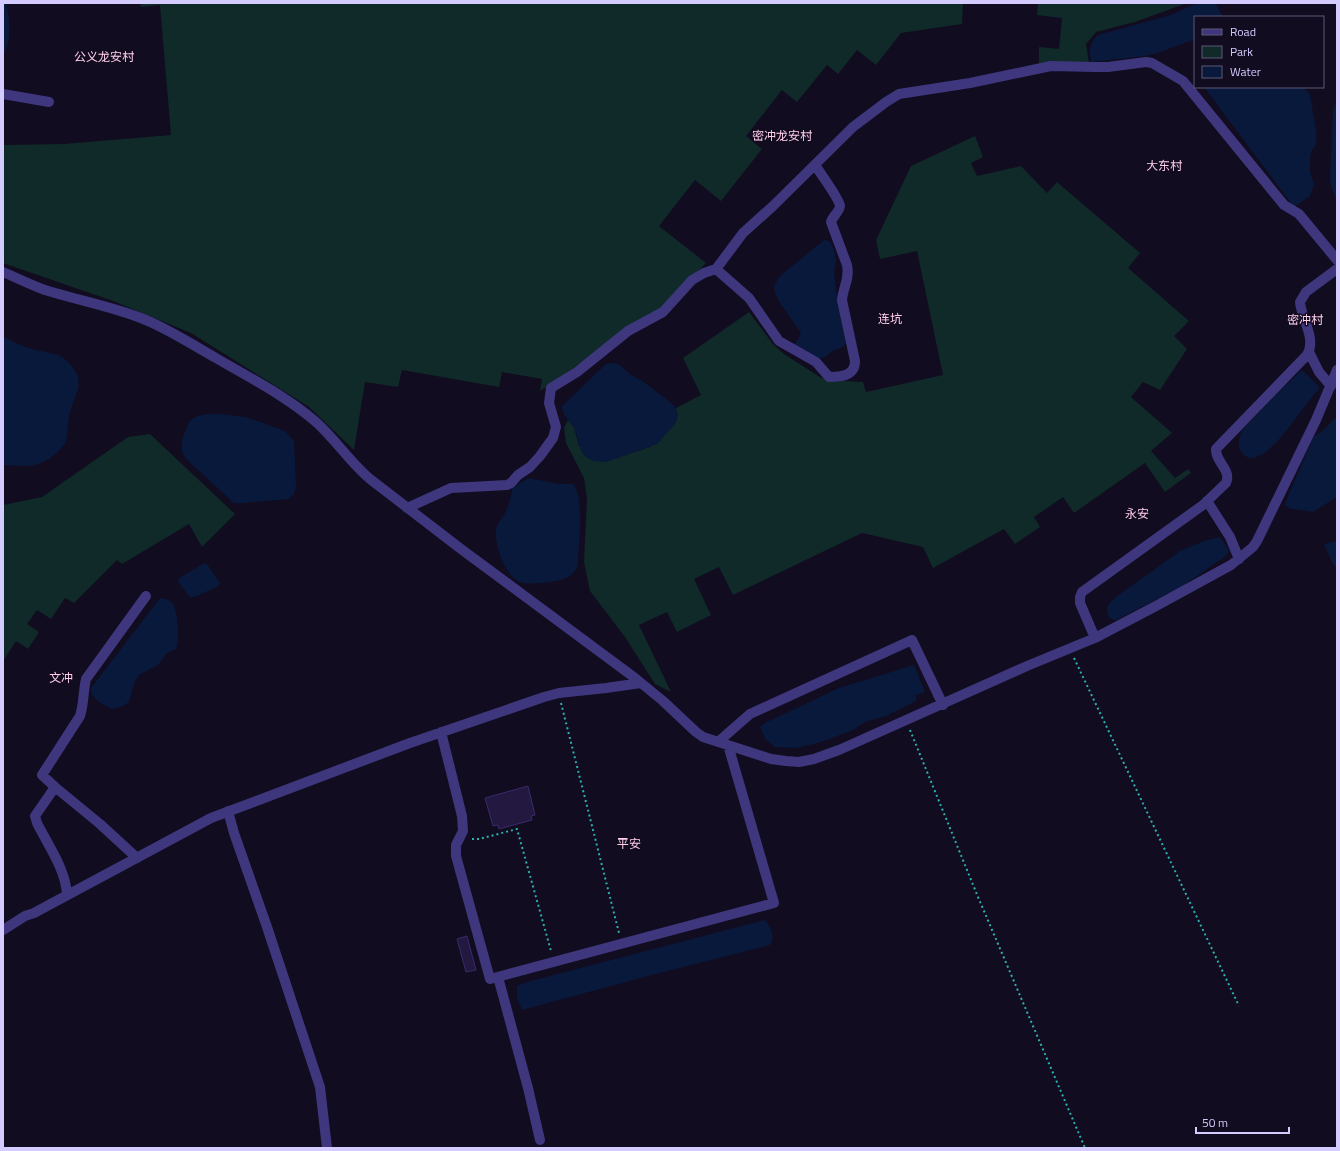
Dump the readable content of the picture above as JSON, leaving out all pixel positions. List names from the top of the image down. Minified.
{"districts":["公义龙安村","密冲龙安村","大东村","连坑","密冲村","永安","文冲","平安"],"legend":["Road","Park","Water"],"scale_bar":"50 m"}
